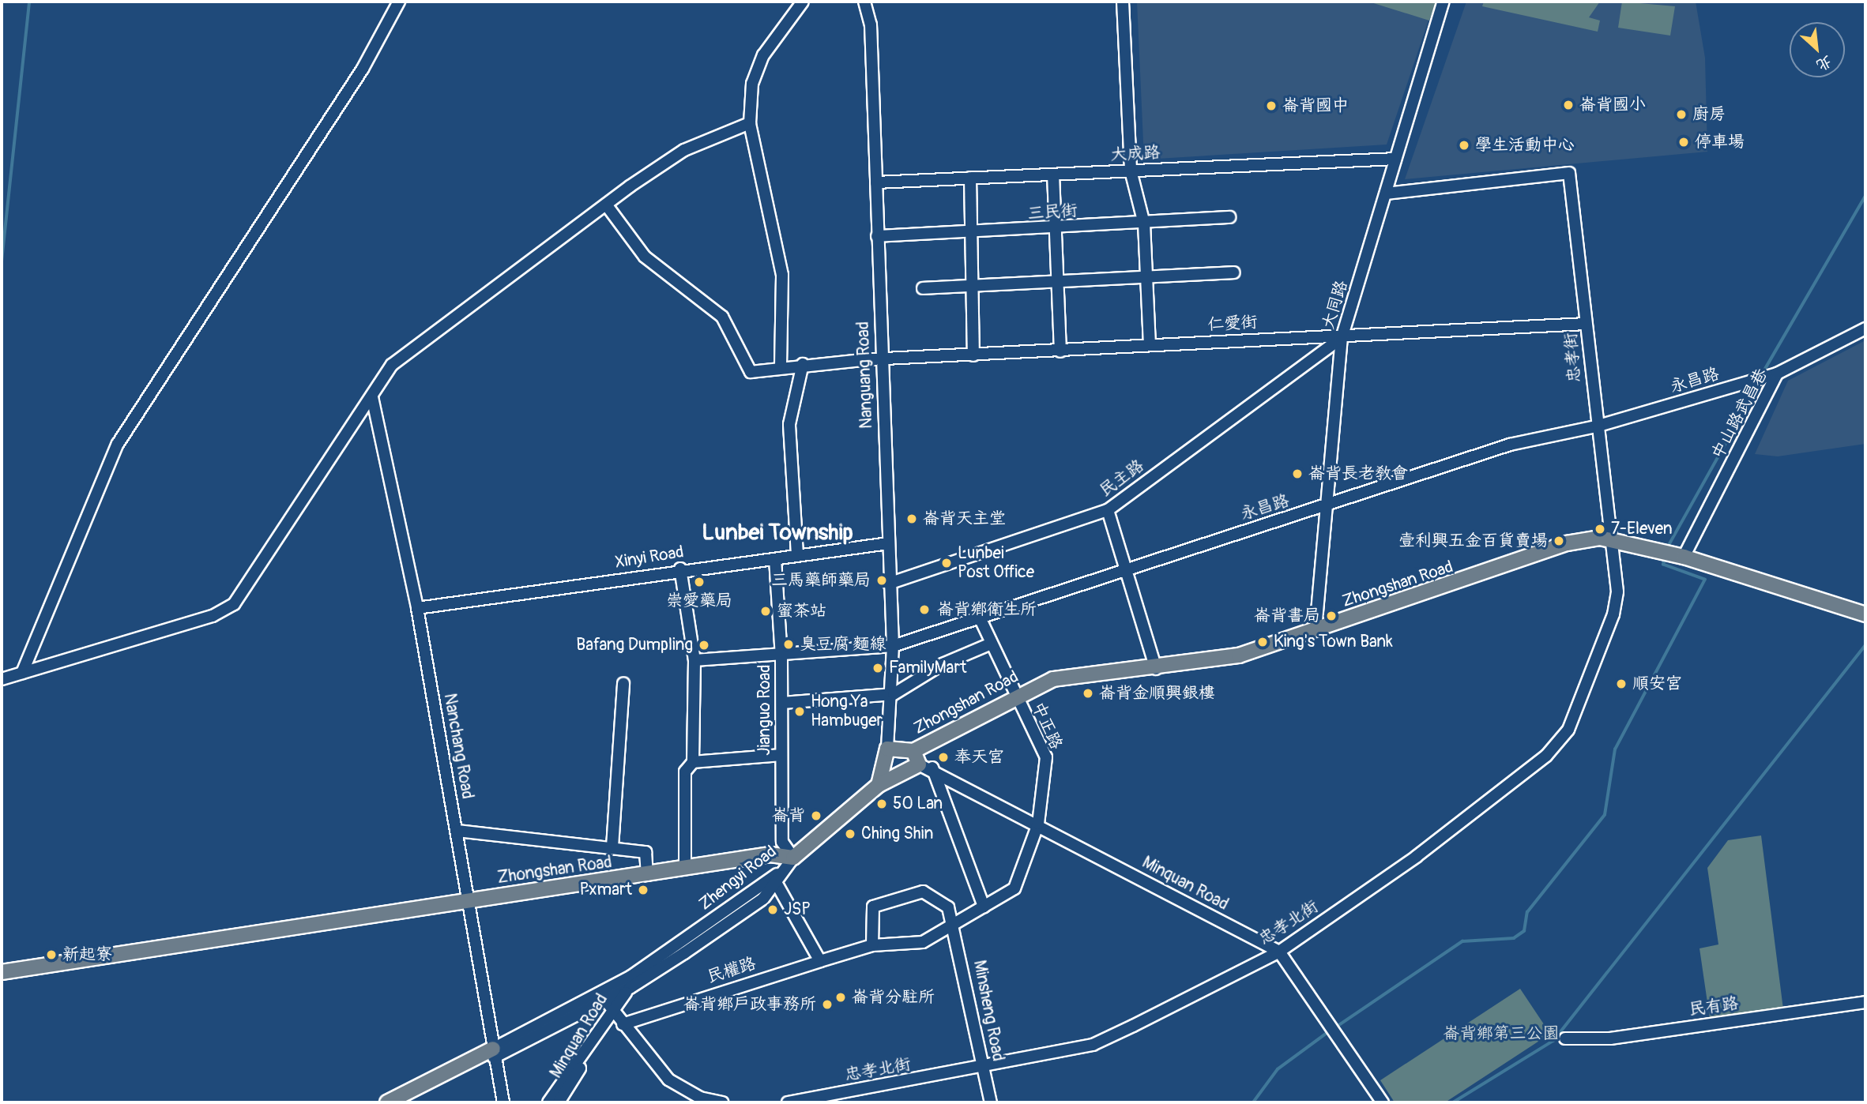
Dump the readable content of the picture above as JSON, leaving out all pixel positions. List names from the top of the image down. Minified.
{"streets":{"main road":["Zhongshan Road","Zhengyi Road"],"street":["大成路","三民街","大同路","仁愛街","忠孝街","Nanguang Road","永昌路","中山路武昌巷","民主路","Xinyi Road","Jianguo Road","中正路","Nanchang Road","Minquan Road","忠孝北街","民權路","民有路","Minsheng Road"]},"crossings":[["大成路","大同路"],["大成路","Nanguang Road"],["三民街","Nanguang Road"],["大同路","仁愛街"],["大同路","忠孝街"],["大同路","永昌路"],["大同路","民主路"],["大同路","Zhongshan Road"],["仁愛街","忠孝街"],["仁愛街","Nanguang Road"],["仁愛街","民主路"],["忠孝街","永昌路"],["忠孝街","Zhongshan Road"],["忠孝街","忠孝北街"],["Nanguang Road","永昌路"],["Nanguang Road","民主路"],["Nanguang Road","Xinyi Road"],["永昌路","中山路武昌巷"],["永昌路","Jianguo Road"],["永昌路","中正路"],["中山路武昌巷","Zhongshan Road"],["Xinyi Road","Jianguo Road"],["Xinyi Road","Nanchang Road"],["Zhongshan Road","Jianguo Road"],["Zhongshan Road","中正路"],["Zhongshan Road","Nanchang Road"],["Zhongshan Road","Zhengyi Road"],["Zhongshan Road","Minquan Road"],["Zhongshan Road","忠孝北街"],["Jianguo Road","Zhengyi Road"],["中正路","Minquan Road"],["Nanchang Road","Zhengyi Road"],["Zhengyi Road","Minquan Road"],["Minquan Road","忠孝北街"],["忠孝北街","Minsheng Road"],["民權路","Minsheng Road"]],"districts":["Lunbei Township"],"parks":["崙背鄉第三公園"],"places":["崙背國小","崙背國中","廚房","停車場","學生活動中心","崙背長老教會","崙背天主堂","7-Eleven","壹利興五金百貨賣場","Lunbei Post Office","三馬藥師藥局","崇愛藥局","崙背鄉衛生所","蜜茶站","崙背書局","King's Town Bank","臭豆腐 麵線","Bafang Dumpling","FamilyMart","順安宮","崙背金順興銀樓","Hong Ya Hambuger","奉天宮","50 Lan","崙背","Ching Shin","Pxmart","JSP","新起寮","崙背分駐所","崙背鄉戶政事務所"],"north":"bottom right"}
